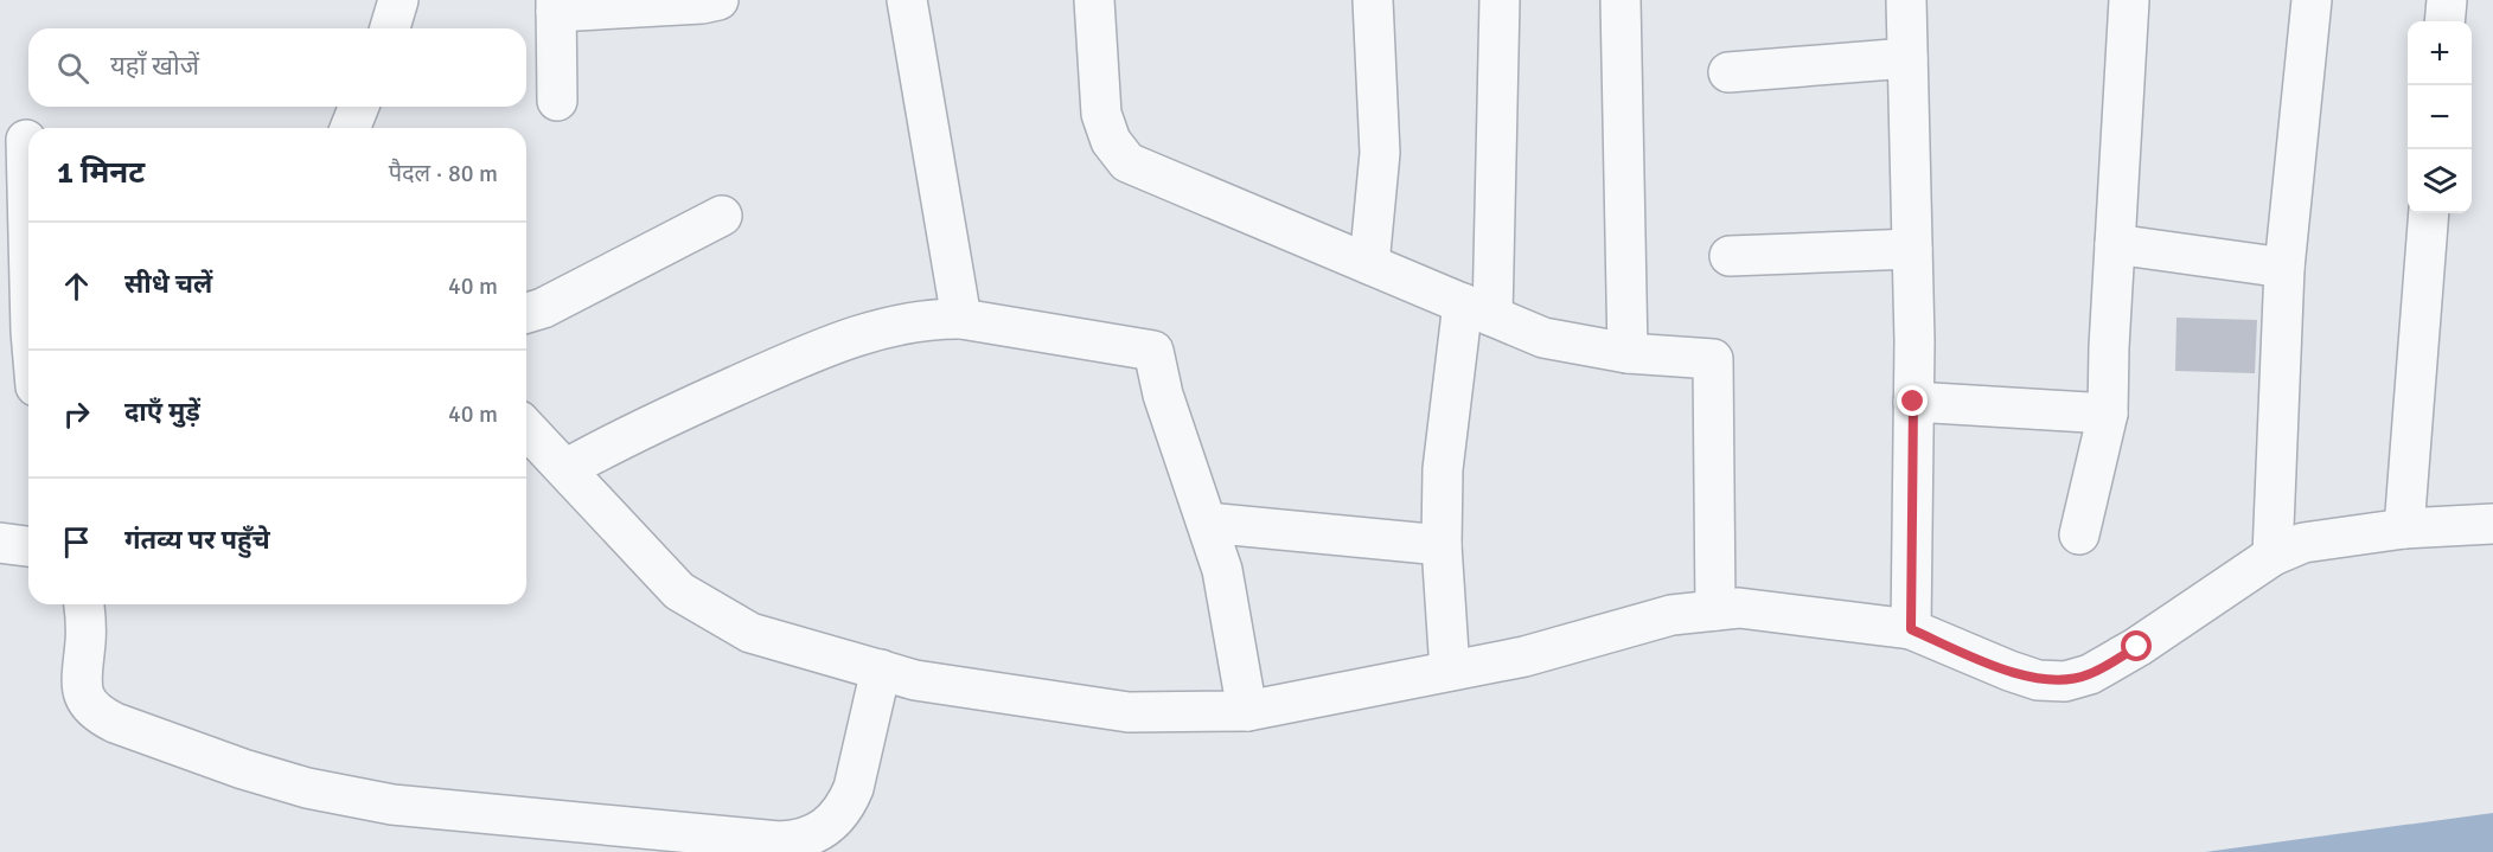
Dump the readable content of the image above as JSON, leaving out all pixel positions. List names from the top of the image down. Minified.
{"page":{"map_buttons":["+","−"],"search":"यहाँ खोजें","heading":["1 मिनट","पैदल · 80 m"],"list":[["सीधे चलें","40 m"],["दाएँ मुड़ें","40 m"],"गंतव्य पर पहुँचे"]}}
